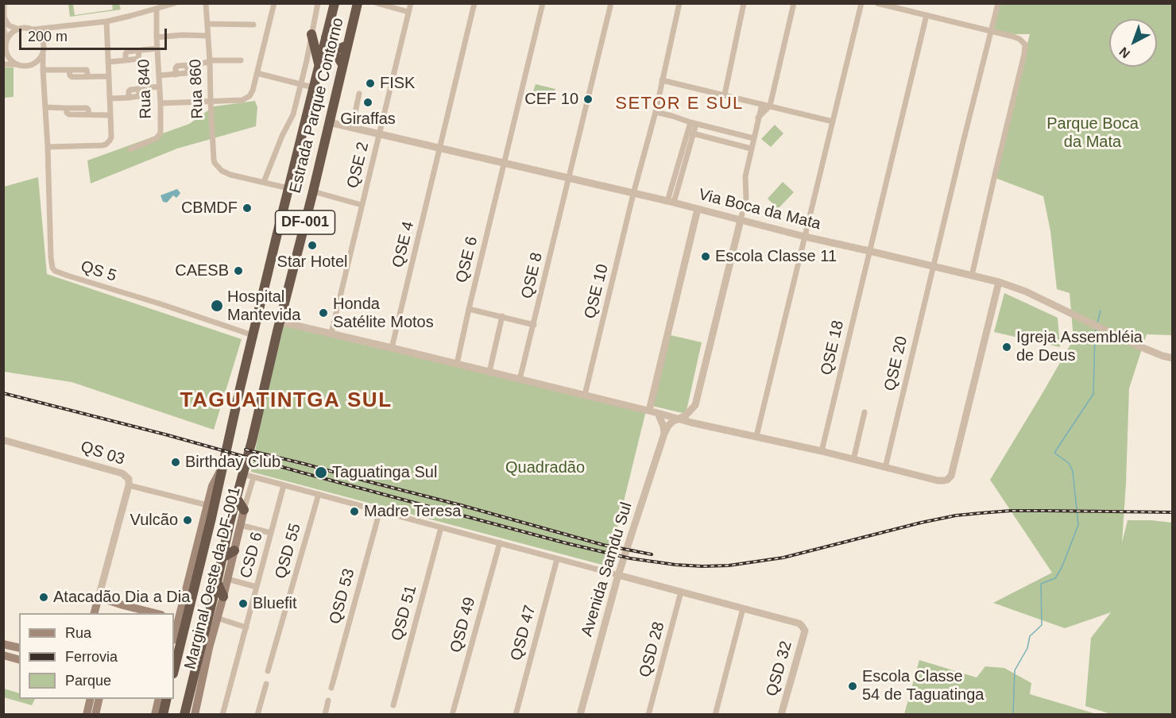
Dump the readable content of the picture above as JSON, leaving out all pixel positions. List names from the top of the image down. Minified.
{"streets":{"highway":["Estrada Parque Contorno","DF-001"],"main road":["QS 03","Marginal Oeste da DF-001"],"street":["Rua 840","Rua 860","QSE 2","Via Boca da Mata","QSE 4","QSE 6","QS 5","QSE 8","QSE 10","QSE 18","QSE 20","QSD 55","CSD 6","Avenida Samdu Sul","QSD 53","QSD 51","QSD 49","QSD 47","QSD 28","QSD 32"]},"crossings":[["Estrada Parque Contorno","Via Boca da Mata"],["Estrada Parque Contorno","QS 5"],["Estrada Parque Contorno","Marginal Oeste da DF-001"],["QSE 2","Via Boca da Mata"],["Via Boca da Mata","QSE 4"],["Via Boca da Mata","QSE 6"],["Via Boca da Mata","QSE 8"],["Via Boca da Mata","QSE 10"],["Via Boca da Mata","QSE 18"],["Via Boca da Mata","QSE 20"]],"districts":["SETOR E SUL","TAGUATINTGA SUL"],"parks":["Parque Boca da Mata","Quadradão"],"places":["FISK","CEF 10","Giraffas","CBMDF","Star Hotel","Escola Classe 11","CAESB","Hospital Mantevida","Honda Satélite Motos","Igreja Assembléia de Deus","Birthday Club","Taguatinga Sul","Madre Teresa","Vulcão","Atacadão Dia a Dia","Bluefit","Escola Classe 54 de Taguatinga"],"legend":["Rua","Ferrovia","Parque"],"scale_bar":"200 m","north":"bottom left"}
